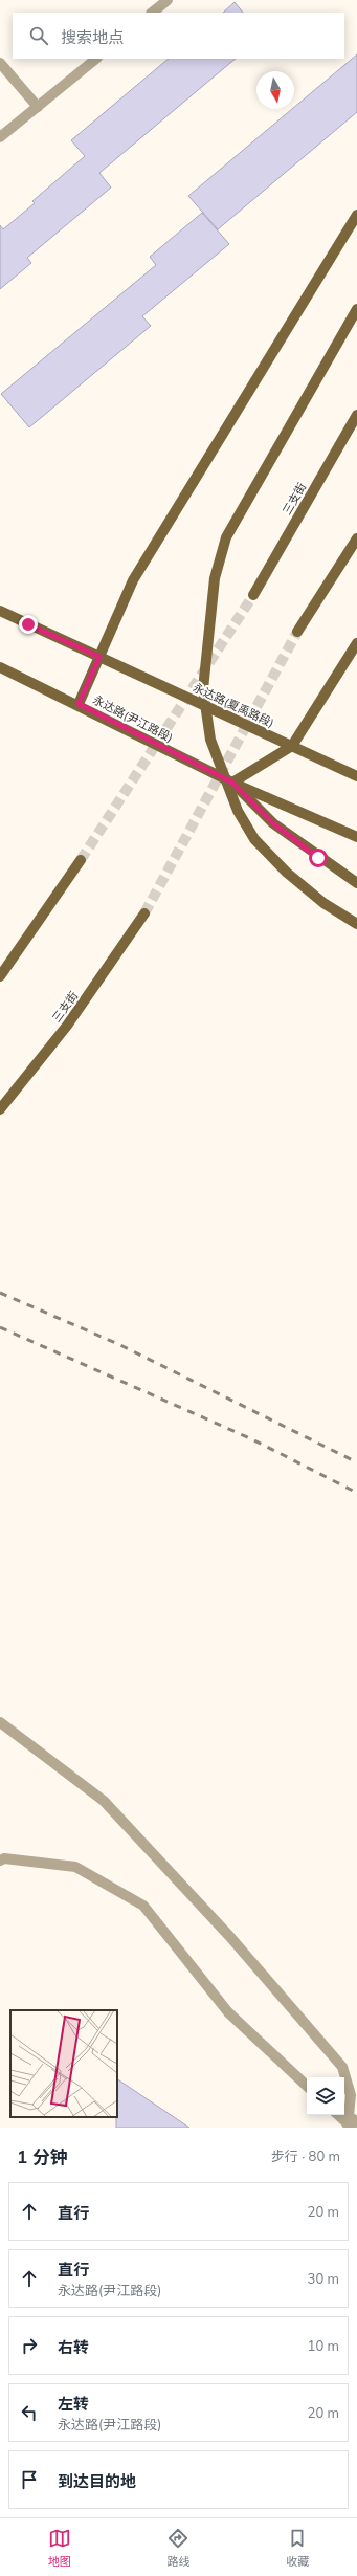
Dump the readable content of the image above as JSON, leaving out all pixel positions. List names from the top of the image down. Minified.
{"streets":{"main road":["三支街","永达路(夏禹路段)","永达路(尹江路段)"]},"north":"bottom","page":{"search":"搜索地点","heading":["1 分钟","步行 · 80 m"],"list":[["直行","20 m"],["直行","永达路(尹江路段)","30 m"],["右转","10 m"],["左转","永达路(尹江路段)","20 m"],"到达目的地"],"nav":["地图","路线","收藏"]}}
